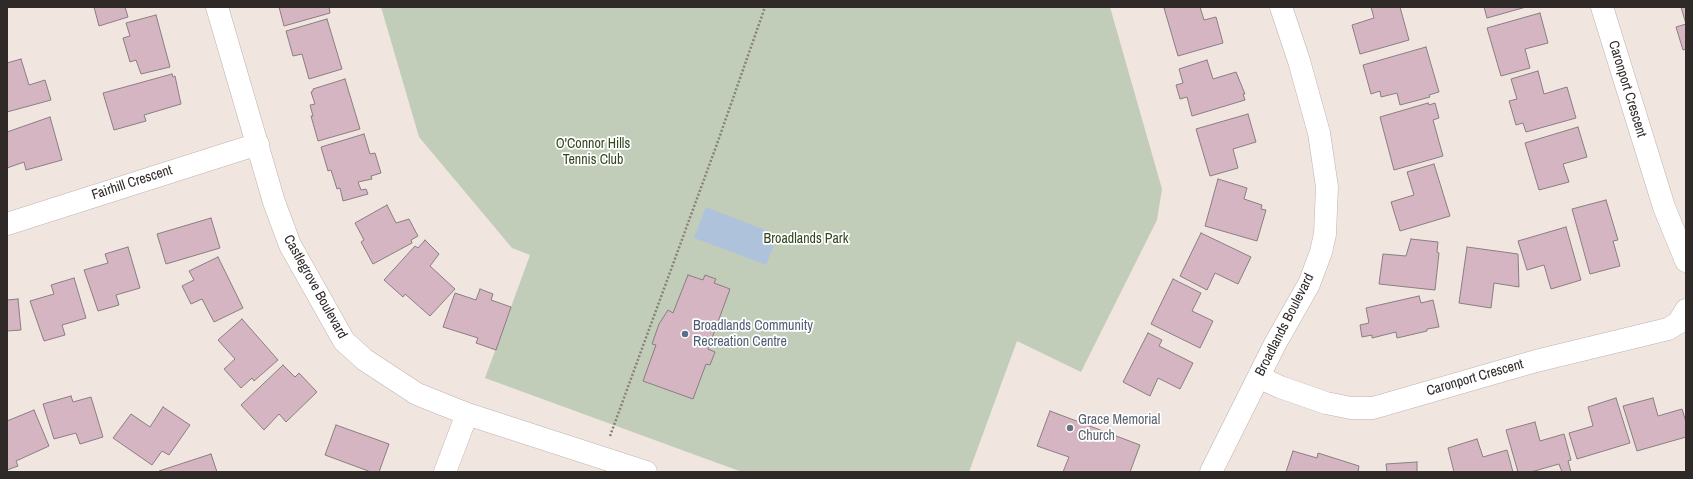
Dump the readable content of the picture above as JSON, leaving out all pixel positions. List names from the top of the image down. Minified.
{"streets":{"street":["Caronport Crescent","Fairhill Crescent","Castlegrove Boulevard","Broadlands Boulevard"]},"crossings":[["Caronport Crescent","Broadlands Boulevard"],["Fairhill Crescent","Castlegrove Boulevard"]],"parks":["O'Connor Hills Tennis Club","Broadlands Park"],"places":["Broadlands Community Recreation Centre","Grace Memorial Church"]}
